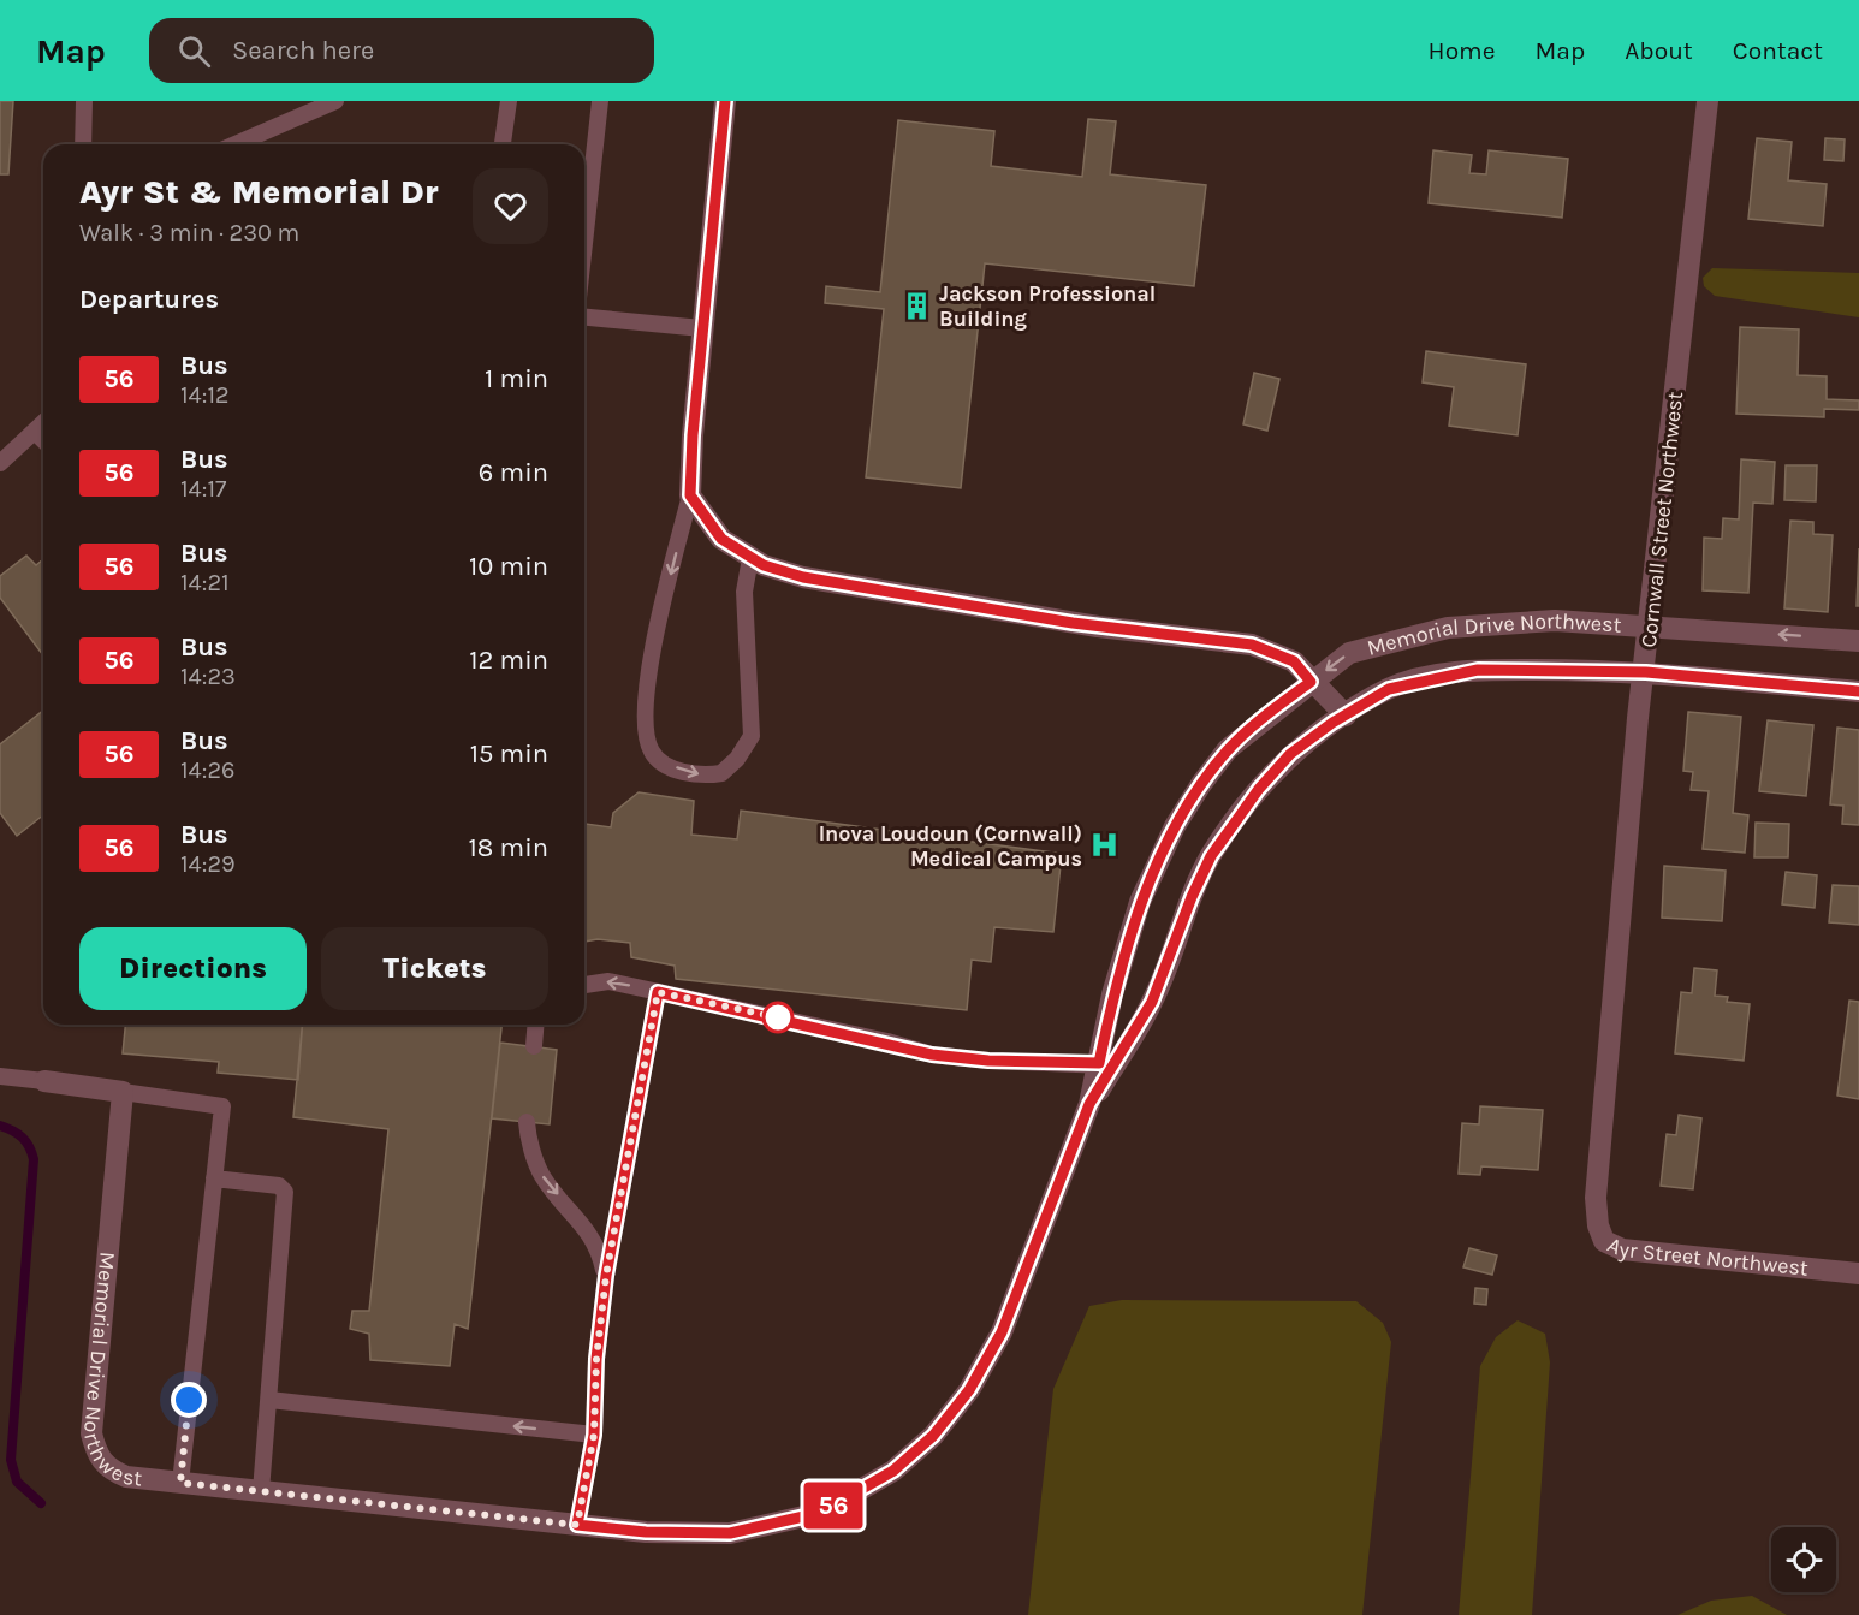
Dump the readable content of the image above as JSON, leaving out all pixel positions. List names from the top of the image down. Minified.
{"streets":{"street":["Cornwall Street Northwest","Memorial Drive Northwest","Ayr Street Northwest"]},"crossings":[["Cornwall Street Northwest","Memorial Drive Northwest"],["Cornwall Street Northwest","Ayr Street Northwest"]],"places":{"building":["Jackson Professional Building"],"hospital":["Inova Loudoun (Cornwall) Medical Campus"]},"lines":["bus line 56"],"page":{"header":"Map","search":"Search here","nav":["Home","Map","About","Contact"],"on_map":"56","heading":[["Ayr St & Memorial Dr","Walk · 3 min · 230 m"],"Departures"],"list":[{"mark":"56","name":"Bus","note":"14:12","value":"1 min"},{"mark":"56","name":"Bus","note":"14:17","value":"6 min"},{"mark":"56","name":"Bus","note":"14:21","value":"10 min"},{"mark":"56","name":"Bus","note":"14:23","value":"12 min"},{"mark":"56","name":"Bus","note":"14:26","value":"15 min"},{"mark":"56","name":"Bus","note":"14:29","value":"18 min"}],"buttons":["Directions","Tickets"]}}
